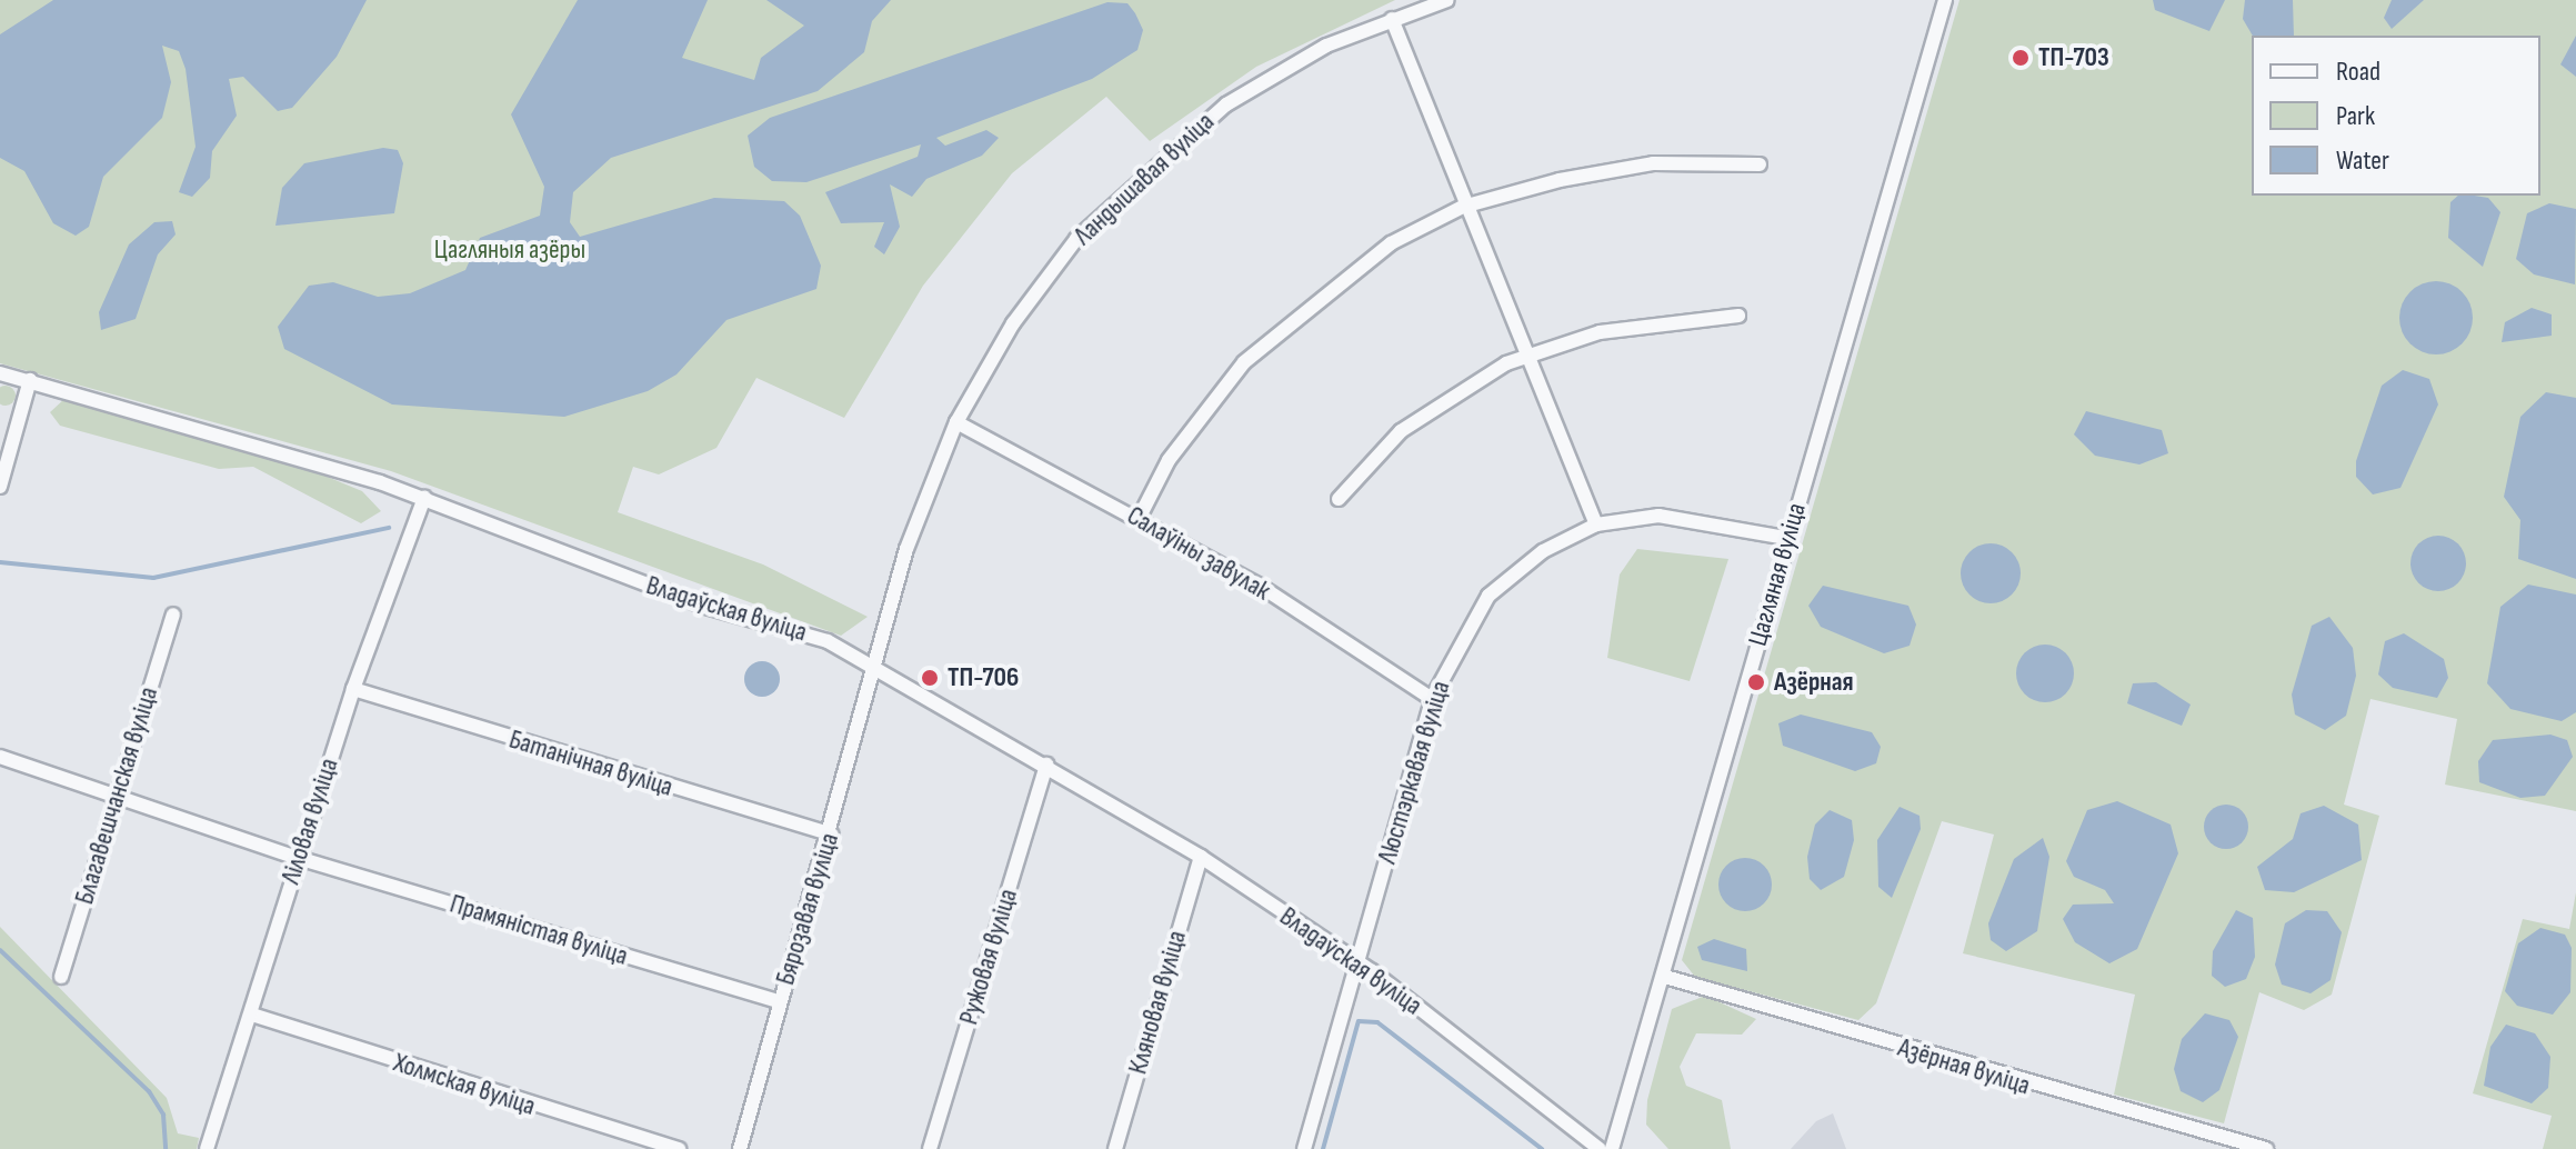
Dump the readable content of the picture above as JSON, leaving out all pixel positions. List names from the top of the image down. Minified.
{"streets":{"street":["Ландышавая вуліца","Салаўіны завулак","Цагляная вуліца","Владаўская вуліца","Батанічная вуліца","Люстэркавая вуліца","Благавешчанская вуліца","Ліловая вуліца","Бярозавая вуліца","Прамяністая вуліца","Ружовая вуліца","Кляновая вуліца","Азёрная вуліца","Холмская вуліца"]},"crossings":[["Ландышавая вуліца","Салаўіны завулак"],["Ландышавая вуліца","Владаўская вуліца"],["Ландышавая вуліца","Бярозавая вуліца"],["Салаўіны завулак","Люстэркавая вуліца"],["Цагляная вуліца","Люстэркавая вуліца"],["Цагляная вуліца","Азёрная вуліца"],["Владаўская вуліца","Люстэркавая вуліца"],["Владаўская вуліца","Ліловая вуліца"],["Владаўская вуліца","Бярозавая вуліца"],["Владаўская вуліца","Ружовая вуліца"],["Владаўская вуліца","Кляновая вуліца"],["Батанічная вуліца","Ліловая вуліца"],["Батанічная вуліца","Бярозавая вуліца"],["Благавешчанская вуліца","Прамяністая вуліца"],["Ліловая вуліца","Прамяністая вуліца"],["Ліловая вуліца","Холмская вуліца"],["Бярозавая вуліца","Прамяністая вуліца"]],"parks":["Цагляныя азёры"],"places":["ТП-703","ТП-706","Азёрная"],"legend":["Road","Park","Water"]}
